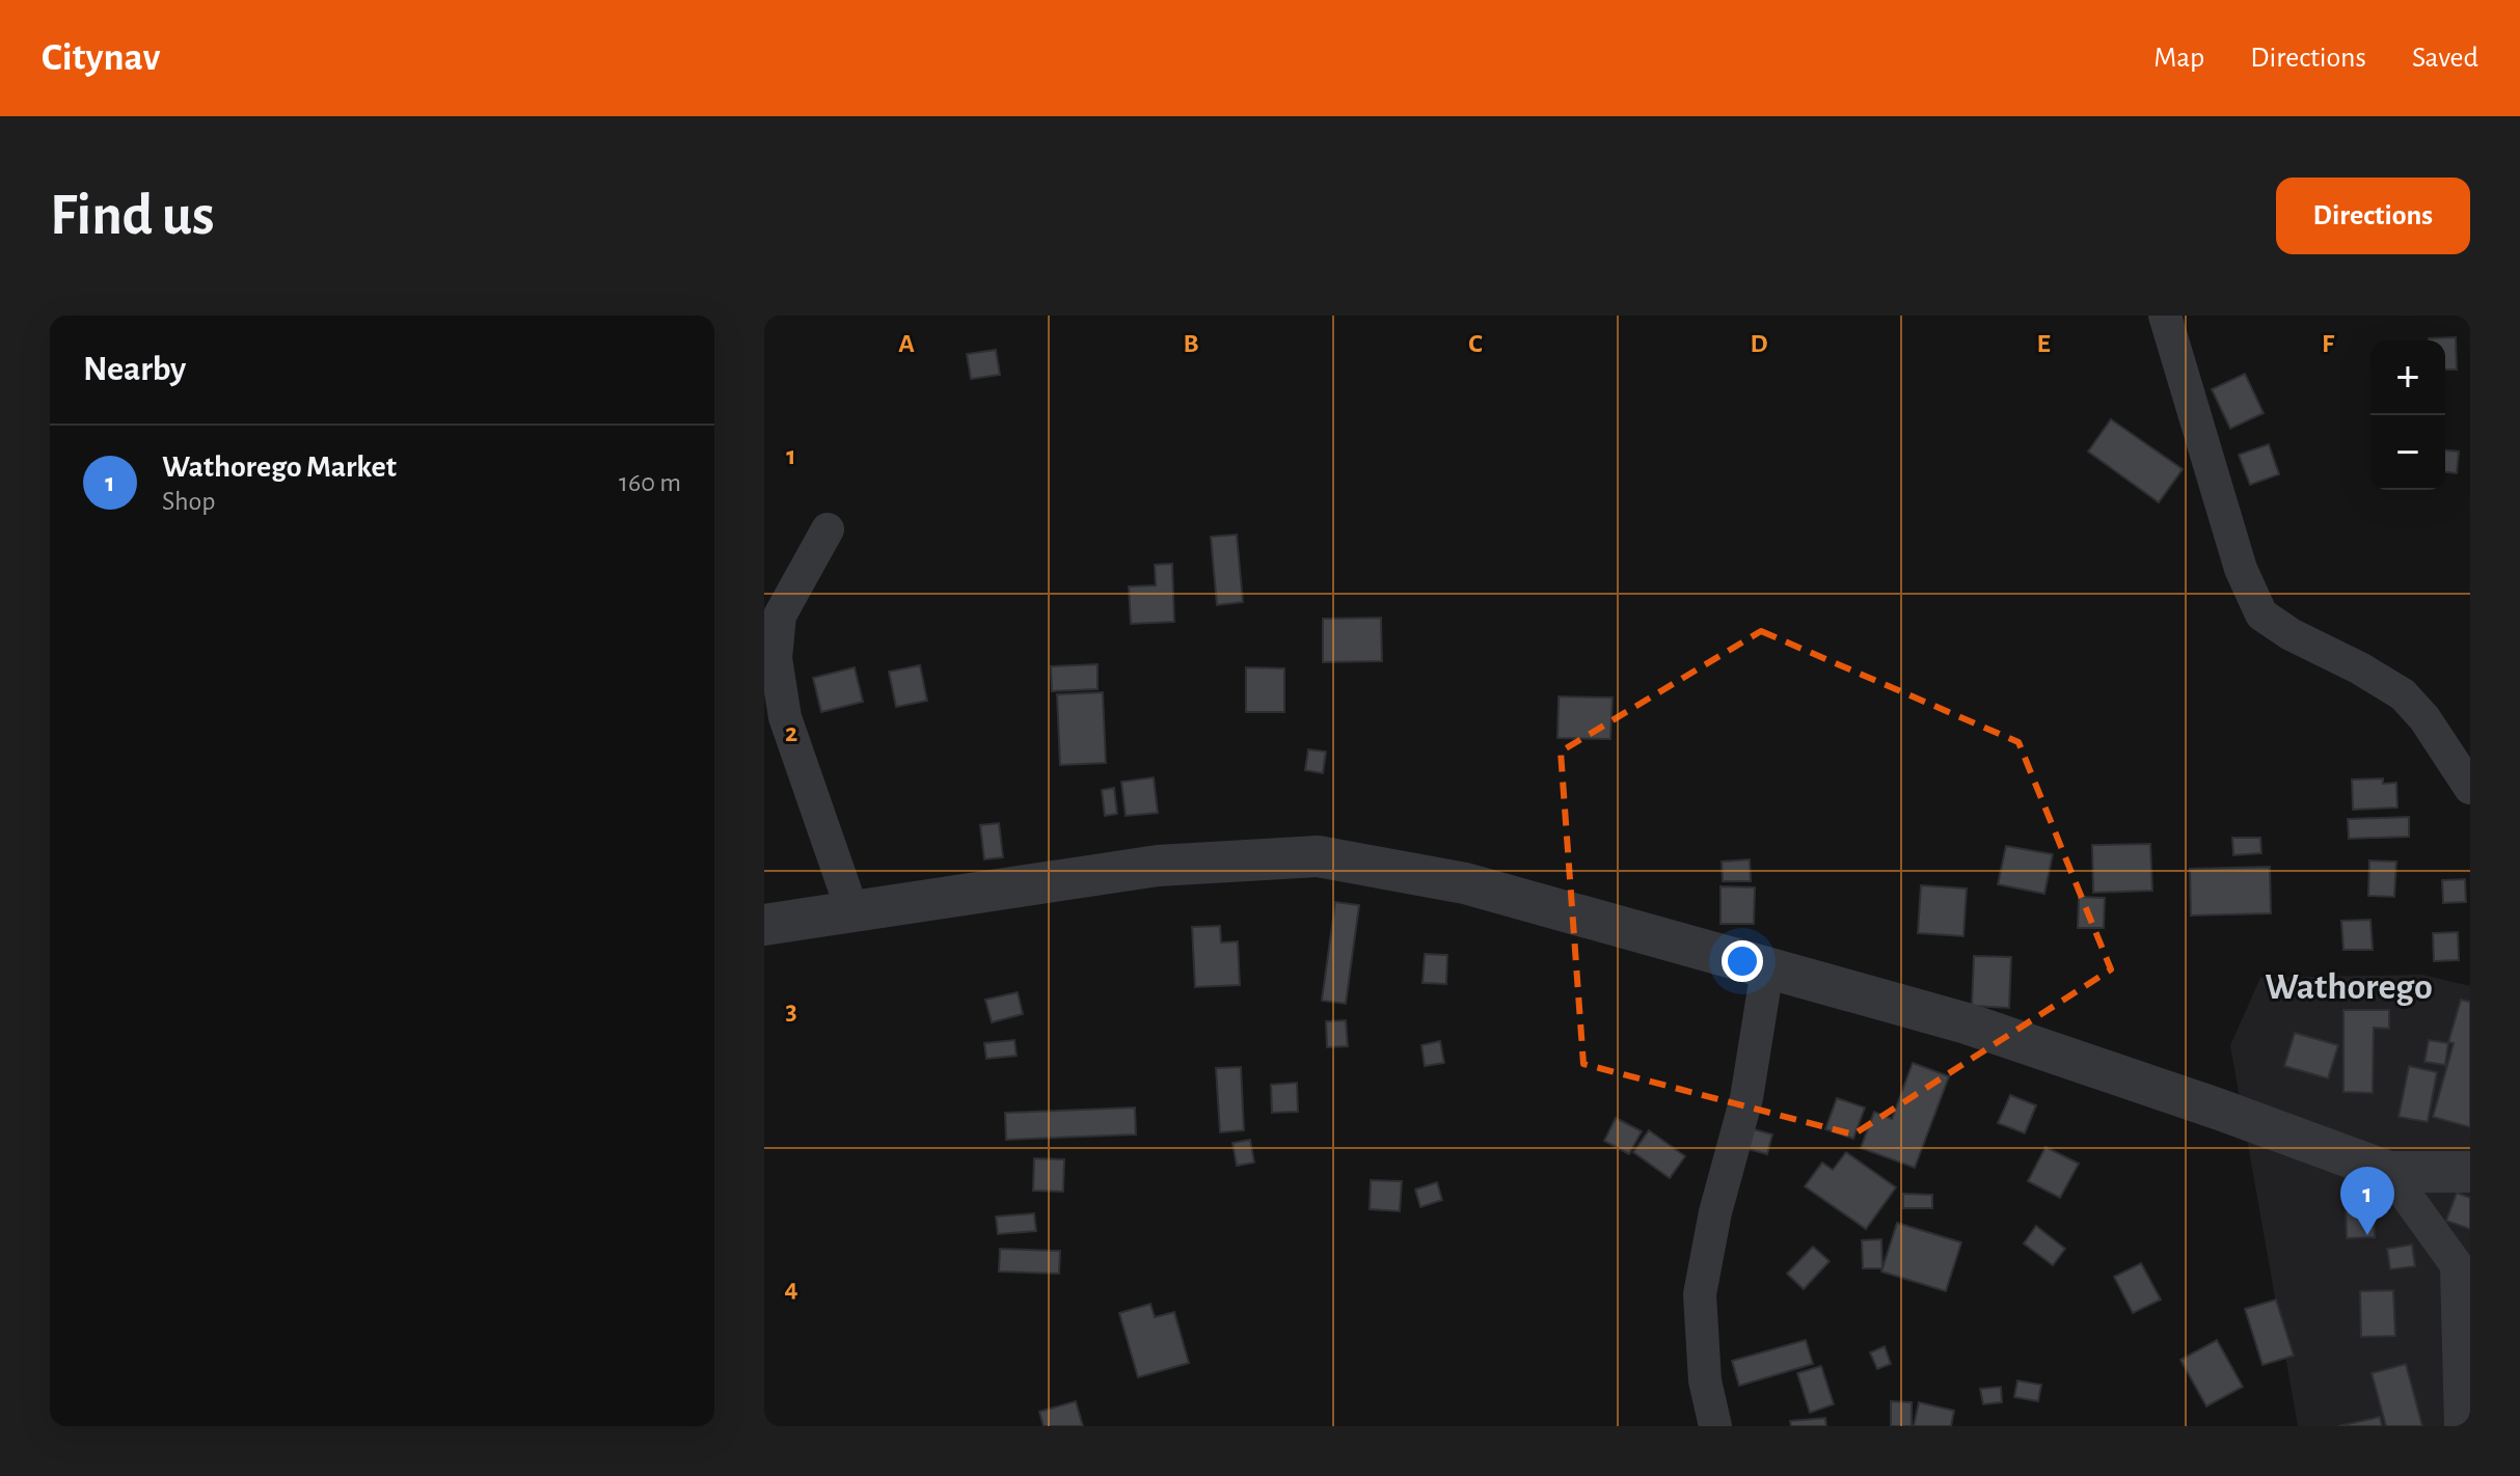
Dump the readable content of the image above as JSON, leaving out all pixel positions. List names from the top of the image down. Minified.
{"districts":["Wathorego"],"page":{"header":"Citynav","nav":["Map","Directions","Saved"],"buttons":"Directions","title":"Find us","heading":"Nearby","map_buttons":["+","−"],"list":[{"mark":"1","name":"Wathorego Market","note":"Shop","value":"160 m"}],"pins":"1"},"grid":{"columns":["A","B","C","D","E","F"],"rows":["1","2","3","4"]}}
